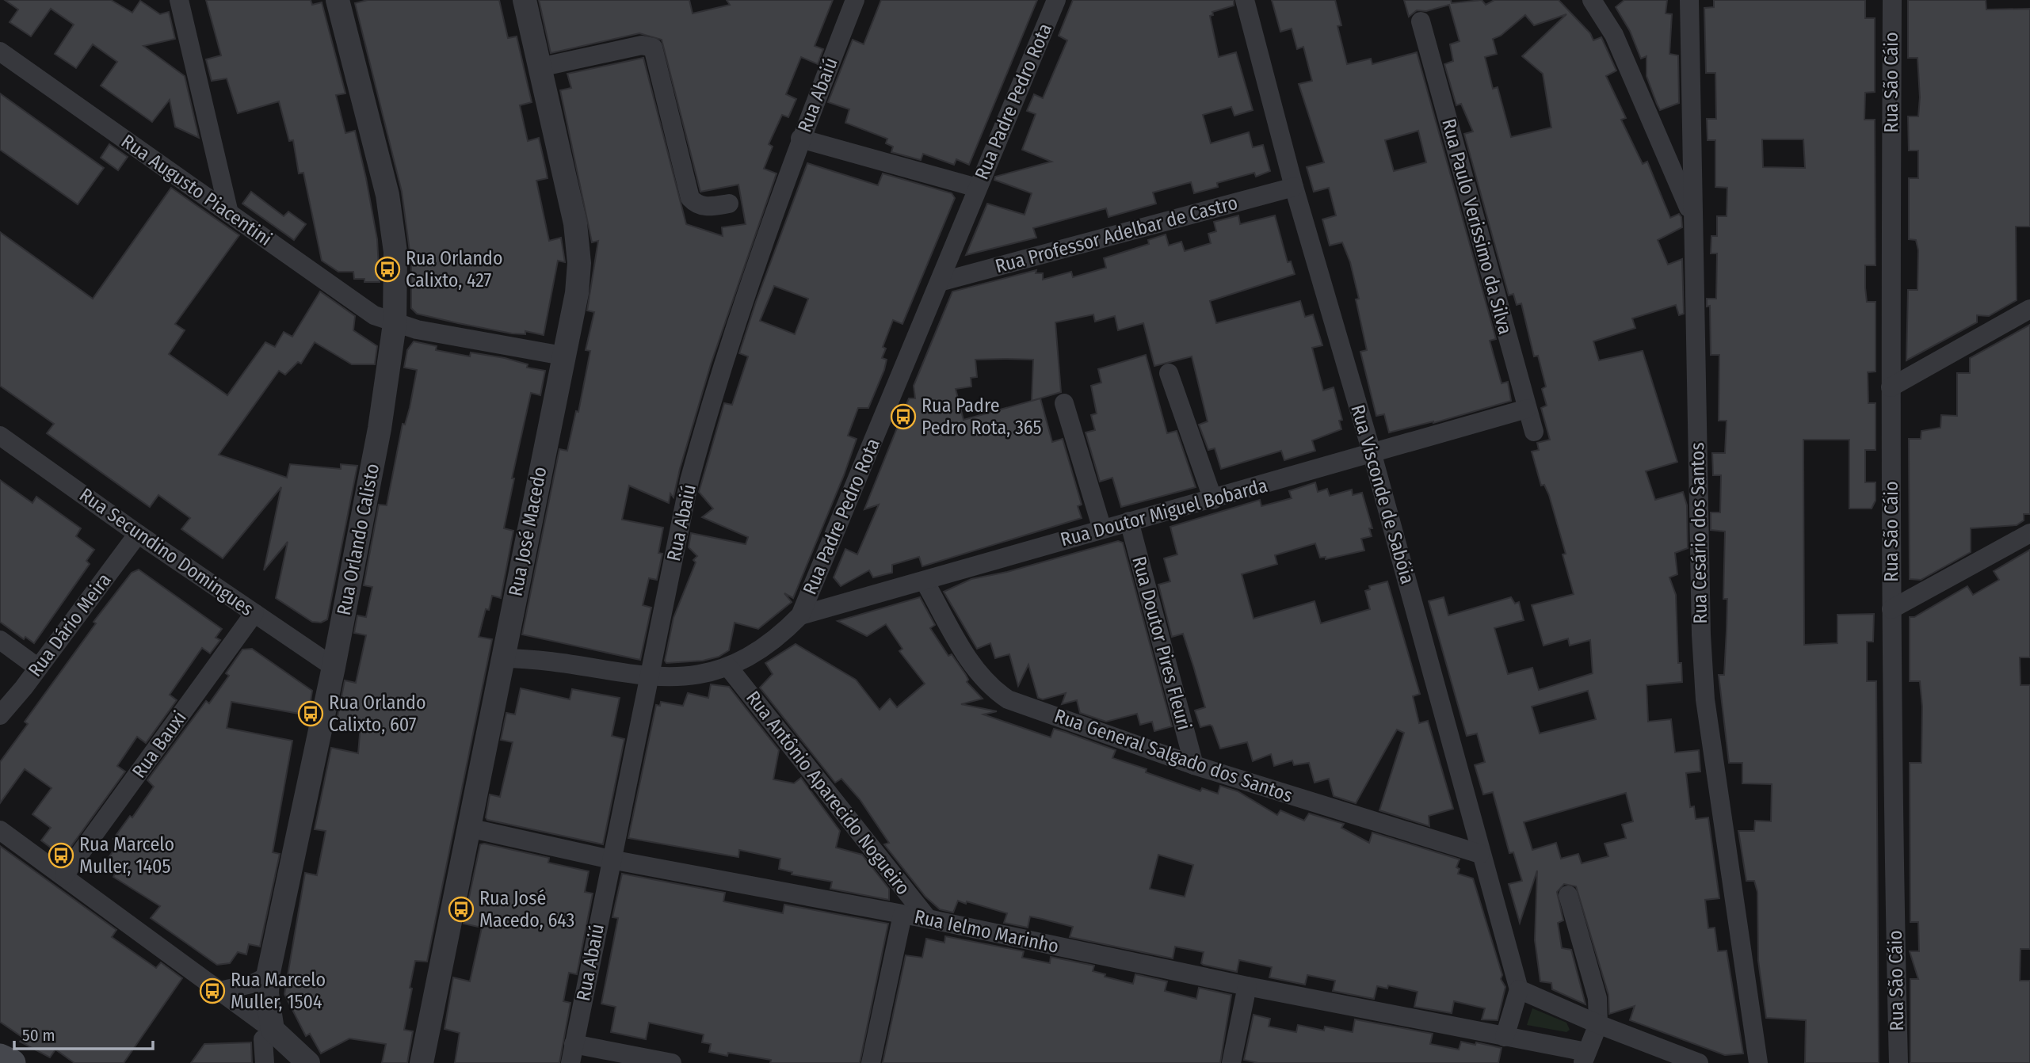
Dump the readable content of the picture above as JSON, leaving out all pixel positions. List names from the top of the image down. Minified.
{"streets":{"street":["Rua São Cáio","Rua Abaiú","Rua Padre Pedro Rota","Rua Augusto Piacentini","Rua Paulo Verissimo da Silva","Rua Professor Adelbar de Castro","Rua Visconde de Sabóia","Rua Doutor Miguel Bobarda","Rua José Macedo","Rua Cesário dos Santos","Rua Orlando Calisto","Rua Secundino Domingues","Rua Dário Meira","Rua Doutor Pires Fleuri","Rua Bauxi","Rua General Salgado dos Santos","Rua Antônio Aparecido Nogueiro","Rua Ielmo Marinho"]},"crossings":[["Rua Abaiú","Rua Padre Pedro Rota"],["Rua Abaiú","Rua Ielmo Marinho"],["Rua Padre Pedro Rota","Rua Professor Adelbar de Castro"],["Rua Padre Pedro Rota","Rua Doutor Miguel Bobarda"],["Rua Padre Pedro Rota","Rua José Macedo"],["Rua Padre Pedro Rota","Rua Antônio Aparecido Nogueiro"],["Rua Augusto Piacentini","Rua José Macedo"],["Rua Augusto Piacentini","Rua Orlando Calisto"],["Rua Paulo Verissimo da Silva","Rua Doutor Miguel Bobarda"],["Rua Professor Adelbar de Castro","Rua Visconde de Sabóia"],["Rua Visconde de Sabóia","Rua Doutor Miguel Bobarda"],["Rua Visconde de Sabóia","Rua General Salgado dos Santos"],["Rua Doutor Miguel Bobarda","Rua Doutor Pires Fleuri"],["Rua Doutor Miguel Bobarda","Rua General Salgado dos Santos"],["Rua José Macedo","Rua Ielmo Marinho"],["Rua Orlando Calisto","Rua Secundino Domingues"],["Rua Secundino Domingues","Rua Dário Meira"],["Rua Secundino Domingues","Rua Bauxi"],["Rua Doutor Pires Fleuri","Rua General Salgado dos Santos"],["Rua Antônio Aparecido Nogueiro","Rua Ielmo Marinho"]],"places":{"bus stop":["Rua Orlando Calixto, 427","Rua Padre Pedro Rota, 365","Rua Orlando Calixto, 607","Rua Marcelo Muller, 1405","Rua José Macedo, 643","Rua Marcelo Muller, 1504"]},"scale_bar":"50 m"}
